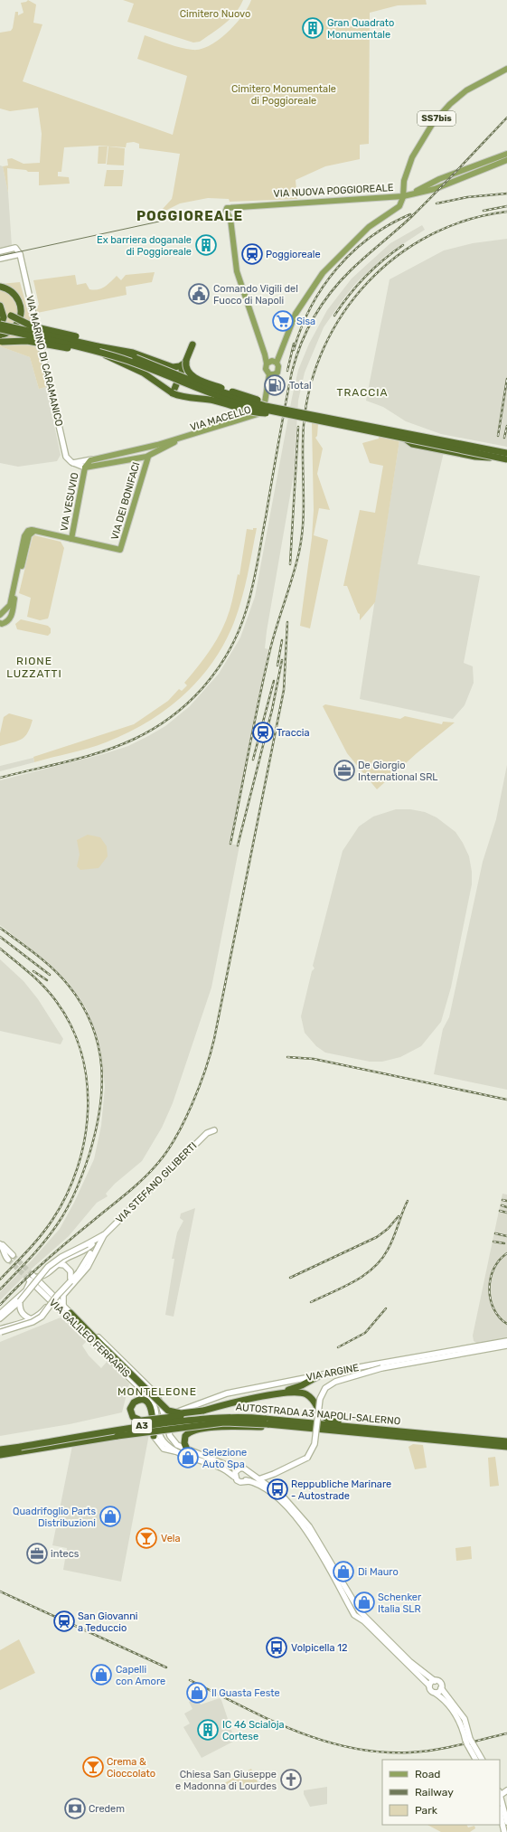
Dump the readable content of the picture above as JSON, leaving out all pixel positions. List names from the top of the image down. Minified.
{"streets":{"highway":["AUTOSTRADA A3 NAPOLI-SALERNO","A3"],"main road":["SS7bis","VIA NUOVA POGGIOREALE","VIA MARINO DI CARAMANICO","VIA MACELLO","VIA DEI BONIFACI","VIA VESUVIO","VIA STEFANO GILIBERTI","VIA GALILEO FERRARIS","VIA ARGINE"]},"crossings":[["SS7bis","VIA NUOVA POGGIOREALE"],["VIA DEI BONIFACI","VIA VESUVIO"],["VIA GALILEO FERRARIS","VIA ARGINE"],["AUTOSTRADA A3 NAPOLI-SALERNO","A3"]],"districts":["POGGIOREALE","TRACCIA","RIONE LUZZATTI","MONTELEONE"],"parks":["Cimitero Nuovo","Cimitero Monumentale di Poggioreale"],"places":{"building":["Gran Quadrato Monumentale","Ex barriera doganale di Poggioreale","IC 46 Scialoja Cortese"],"station":["Poggioreale","Traccia","San Giovanni a Teduccio"],"public building":["Comando Vigili del Fuoco di Napoli"],"supermarket":["Sisa"],"fuel station":["Total"],"office":["De Giorgio International SRL","intecs"],"shop":["Selezione Auto Spa","Quadrifoglio Parts Distribuzioni","Di Mauro","Schenker Italia SLR","Capelli con Amore","Il Guasta Feste"],"bus stop":["Reppubliche Marinare - Autostrade","Volpicella 12"],"bar":["Vela","Crema & Cioccolato"],"church":["Chiesa San Giuseppe e Madonna di Lourdes"],"bank":["Credem"]},"legend":["Road","Railway","Park"]}
